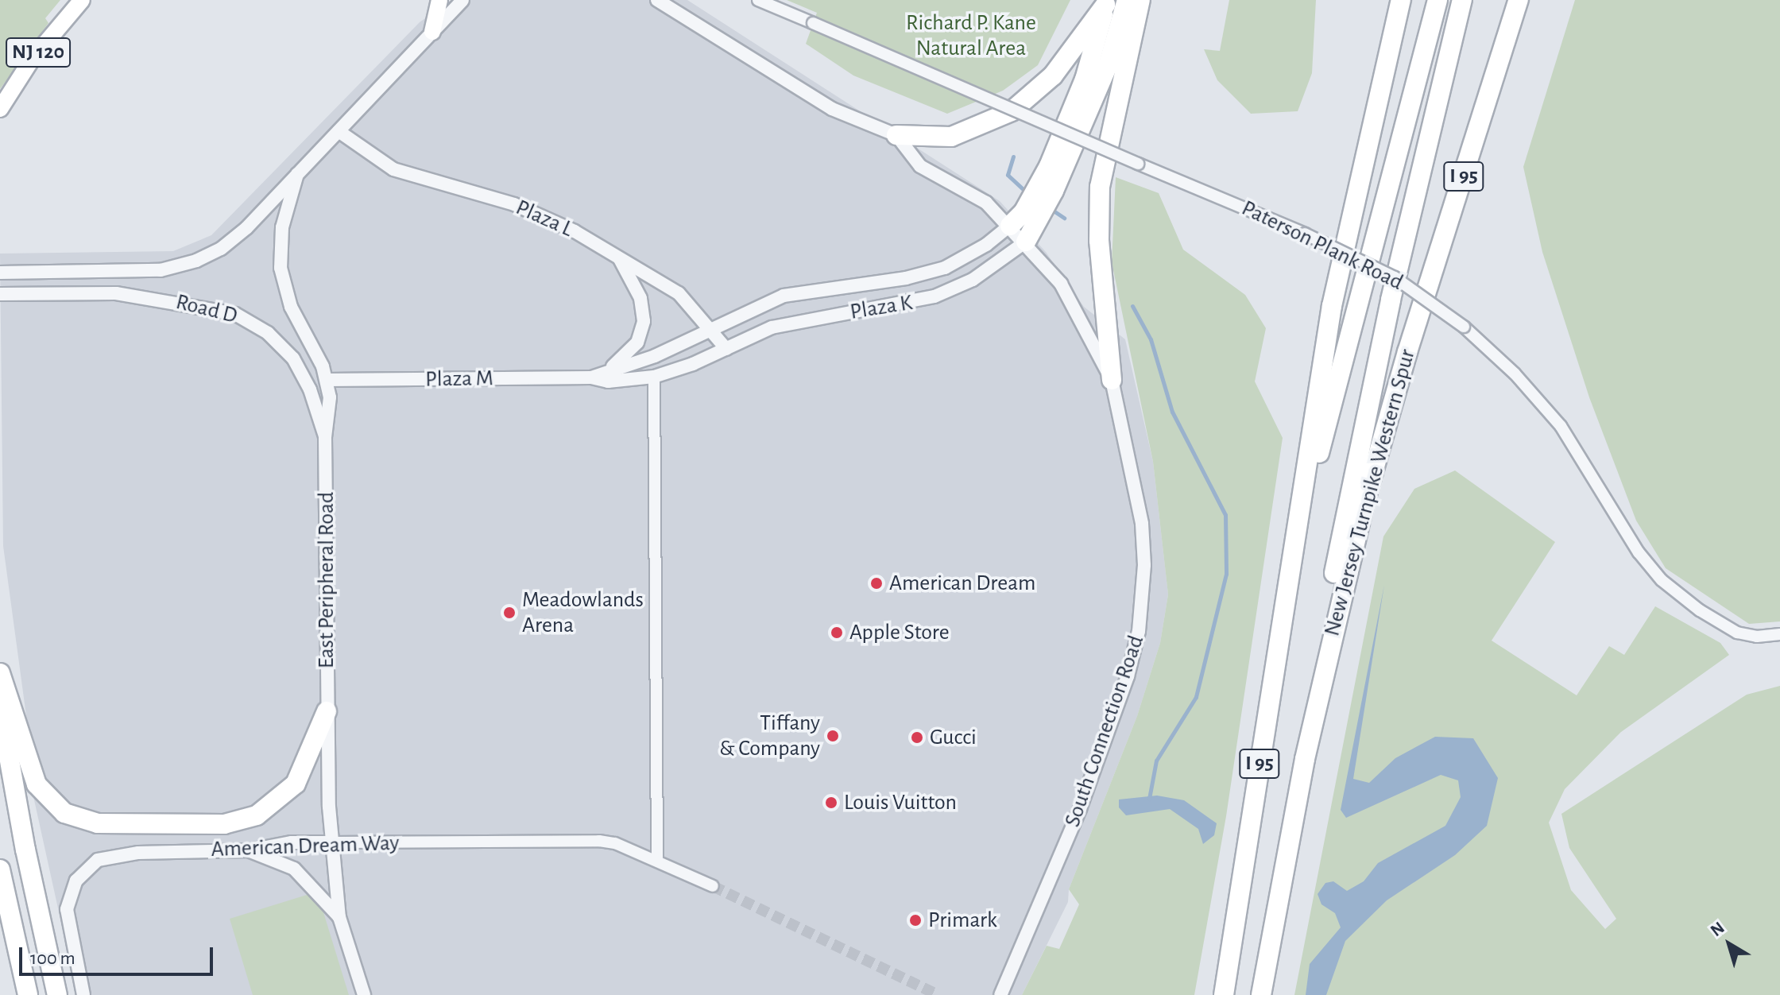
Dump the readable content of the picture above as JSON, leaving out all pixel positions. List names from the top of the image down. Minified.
{"streets":{"highway":["I 95","New Jersey Turnpike Western Spur"],"main road":["NJ 120"],"street":["Plaza L","Paterson Plank Road","Plaza K","Road D","Plaza M","East Peripheral Road","South Connection Road","American Dream Way"]},"crossings":[["Plaza L","Plaza K"],["Plaza L","Road D"],["Plaza L","Plaza M"],["Plaza K","Plaza M"],["Plaza K","South Connection Road"],["Road D","East Peripheral Road"],["Plaza M","East Peripheral Road"],["East Peripheral Road","American Dream Way"]],"parks":["Richard P. Kane Natural Area"],"places":["American Dream","Meadowlands Arena","Apple Store","Tiffany & Company","Gucci","Louis Vuitton","Primark"],"scale_bar":"100 m","north":"top left"}
